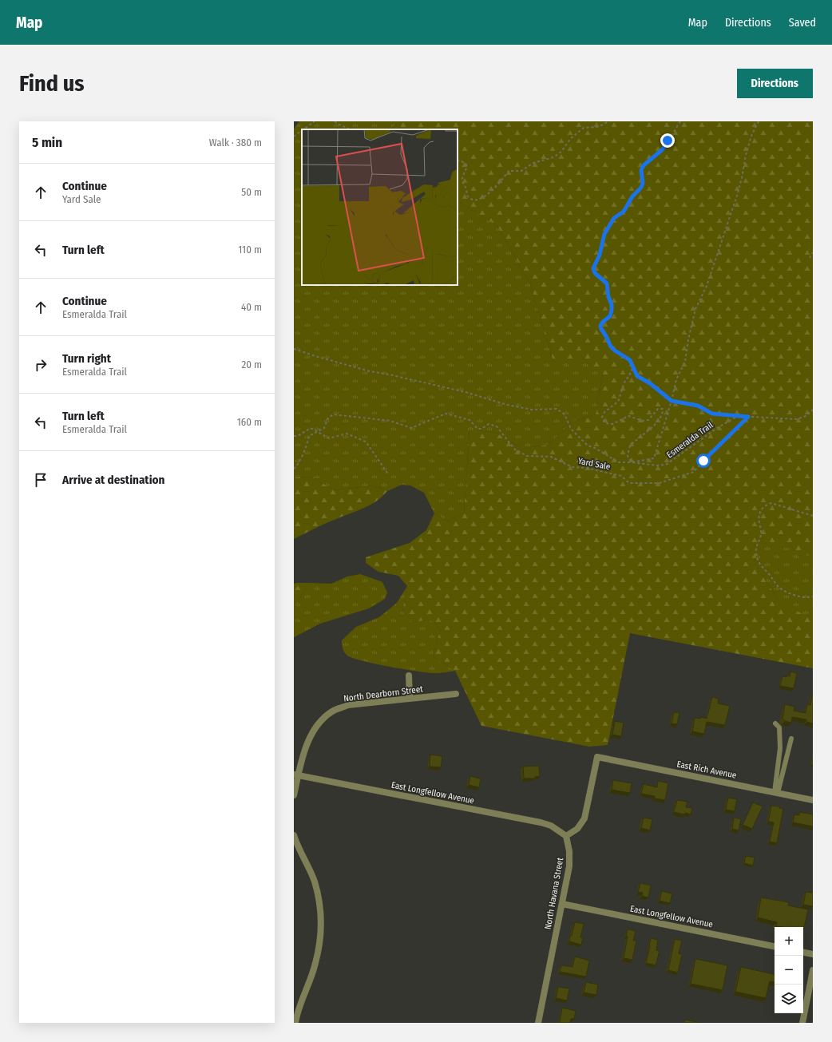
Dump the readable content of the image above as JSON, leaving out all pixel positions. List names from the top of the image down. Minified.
{"streets":{"street":["North Dearborn Street","East Rich Avenue","East Longfellow Avenue","North Havana Street"],"path":["Esmeralda Trail","Yard Sale"]},"crossings":[["Esmeralda Trail","Yard Sale"],["North Dearborn Street","East Longfellow Avenue"],["East Rich Avenue","East Longfellow Avenue"],["East Rich Avenue","North Havana Street"],["East Longfellow Avenue","North Havana Street"]],"page":{"header":"Map","nav":["Map","Directions","Saved"],"buttons":"Directions","title":"Find us","heading":["5 min","Walk · 380 m"],"list":[["Continue","Yard Sale","50 m"],["Turn left","110 m"],["Continue","Esmeralda Trail","40 m"],["Turn right","Esmeralda Trail","20 m"],["Turn left","Esmeralda Trail","160 m"],"Arrive at destination"],"map_buttons":["+","−"]}}
